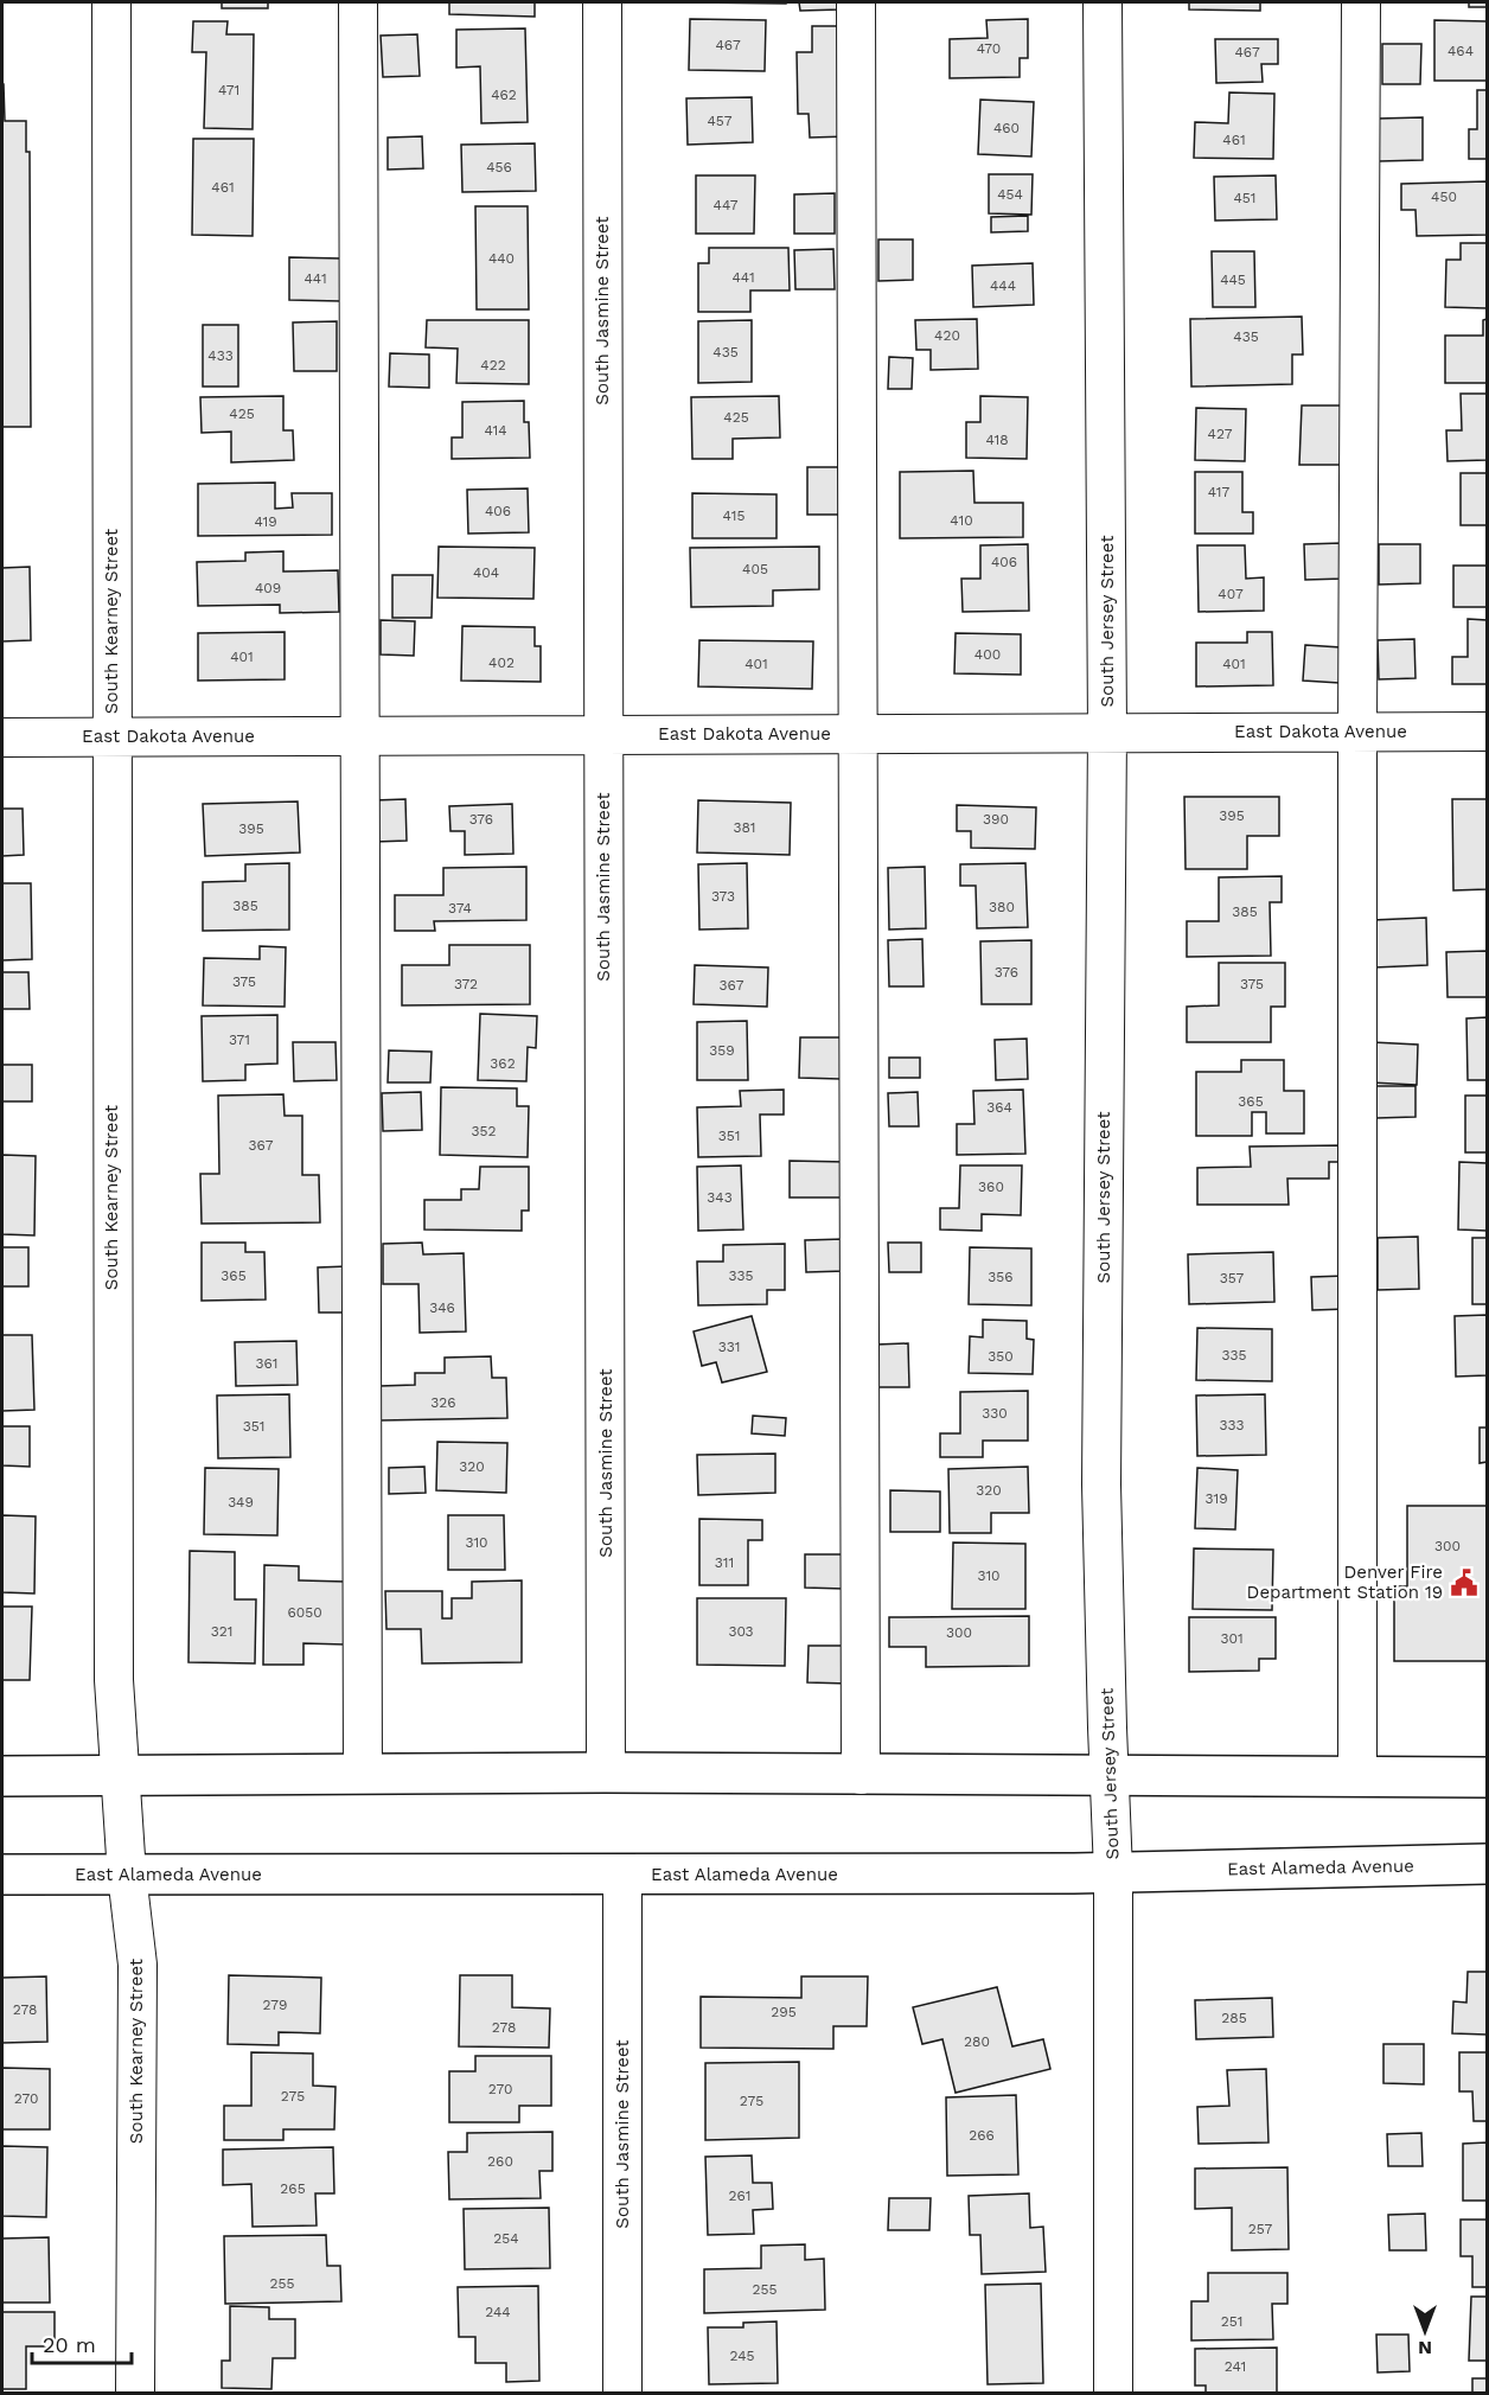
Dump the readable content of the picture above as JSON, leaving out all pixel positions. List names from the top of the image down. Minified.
{"streets":{"main road":["East Alameda Avenue"],"street":["South Jasmine Street","South Kearney Street","South Jersey Street","East Dakota Avenue"]},"crossings":[["South Jasmine Street","East Dakota Avenue"],["South Jasmine Street","East Alameda Avenue"],["South Kearney Street","East Dakota Avenue"],["South Kearney Street","East Alameda Avenue"],["South Jersey Street","East Dakota Avenue"],["South Jersey Street","East Alameda Avenue"]],"places":{"public building":["Denver Fire Department Station 19"]},"house_numbers":["467","470","464","467","471","462","457","460","461","456","461","454","450","451","447","440","441","441","445","444","420","435","435","433","422","425","425","414","427","418","417","406","415","410","419","406","405","404","409","407","400","401","402","401","401","395","376","390","381","395","373","385","380","374","385","376","375","372","375","367","371","359","362","365","364","352","351","367","360","343","365","335","356","357","346","331","335","350","361","326","330","333","351","320","320","319","349","310","300","311","310","6050","321","303","300","301","279","278","295","285","278","280","270","275","270","275","266","260","265","261","257","254","255","255","244","251","245","241"],"scale_bar":"20 m","north":"bottom"}
